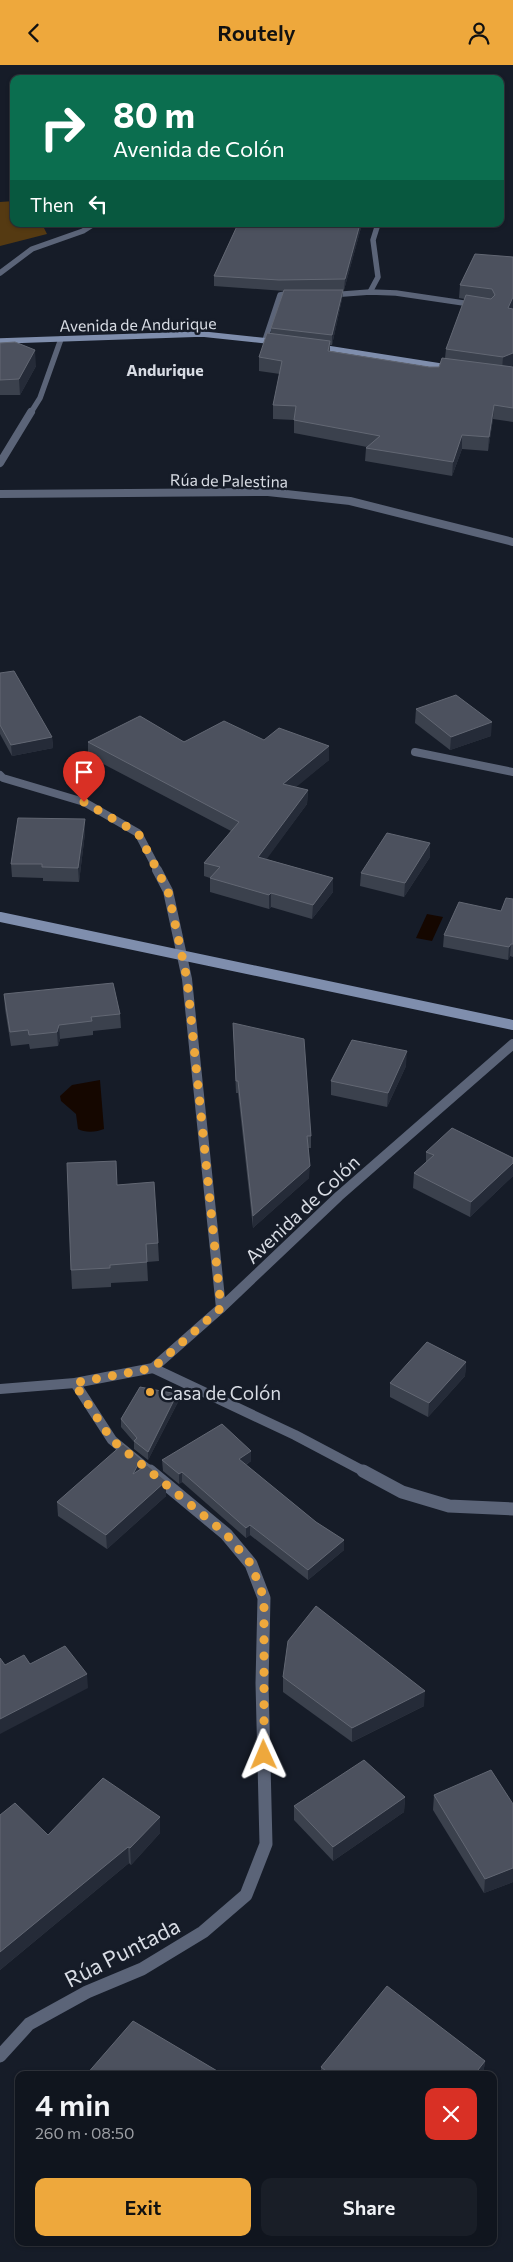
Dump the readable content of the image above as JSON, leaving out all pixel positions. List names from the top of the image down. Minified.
{"streets":{"main road":["Avenida de Andurique"],"street":["Rúa de Palestina","Avenida de Colón","Rúa Puntada"]},"districts":["Andurique"],"places":["Casa de Colón"],"page":{"header":"Routely","turn":["80 m","Avenida de Colón"],"then":"Then","heading":["4 min","260 m · 08:50"],"buttons":["Exit","Share"]}}
